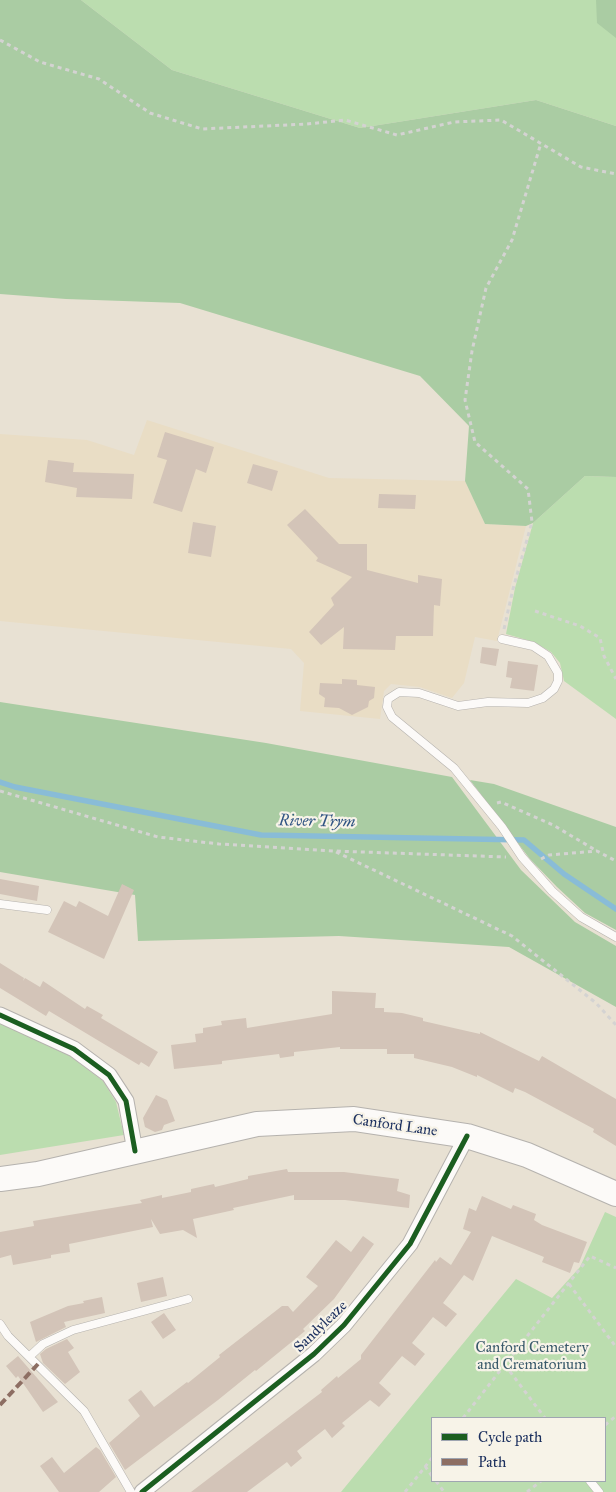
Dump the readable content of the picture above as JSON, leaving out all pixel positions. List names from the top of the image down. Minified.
{"streets":{"main road":["Canford Lane"],"street":["Sandyleaze"]},"crossings":[["Canford Lane","Sandyleaze"]],"water":["River Trym"],"parks":["Canford Cemetery and Crematorium"],"legend":["Cycle path","Path"]}
